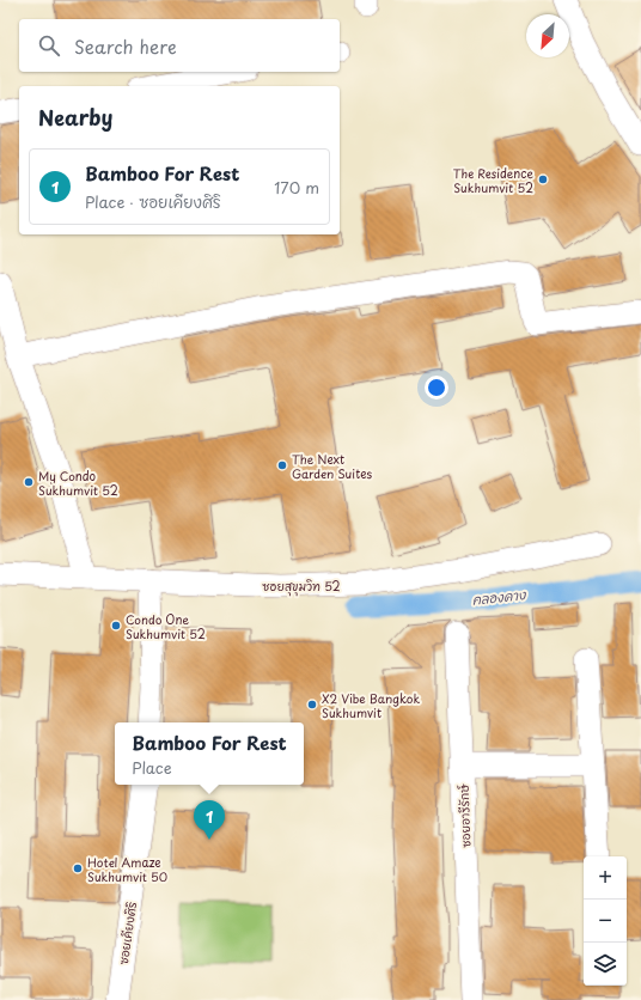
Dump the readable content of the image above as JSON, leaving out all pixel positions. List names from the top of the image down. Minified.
{"streets":{"street":["ซอยสุขุมวิท 52","ซอยอารีรักษ์","ซอยเคียงศิริ"]},"water":["คลองคาง"],"places":["The Residence Sukhumvit 52","The Next Garden Suites","My Condo Sukhumvit 52","Condo One Sukhumvit 52","X2 Vibe Bangkok Sukhumvit","Hotel Amaze Sukhumvit 50"],"north":"bottom left","page":{"search":"Search here","heading":"Nearby","list":[{"mark":"1","name":"Bamboo For Rest","note":"Place · ซอยเคียงศิริ","value":"170 m"}],"popup":["Bamboo For Rest","Place"],"pins":"1","map_buttons":["+","−"]}}
